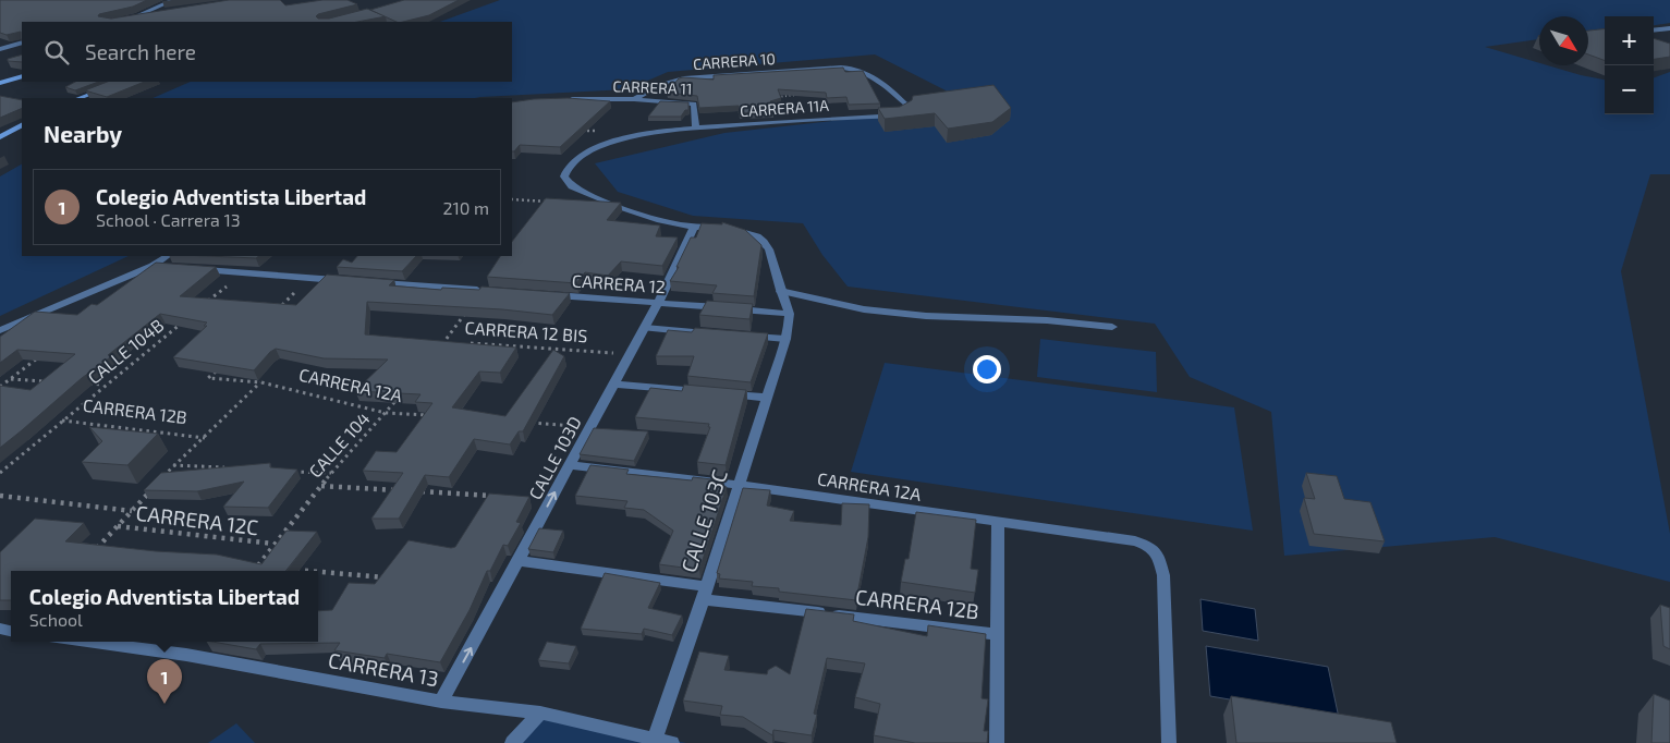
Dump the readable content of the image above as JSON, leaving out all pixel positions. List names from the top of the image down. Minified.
{"streets":{"street":["CARRERA 10","CARRERA 11","CARRERA 11A","CARRERA 12","CARRERA 12A","CARRERA 12B","CALLE 103D","CALLE 103C","CARRERA 13"],"path":["CARRERA 12 BIS","CALLE 104B","CALLE 104","CARRERA 12C"]},"crossings":[["CARRERA 10","CARRERA 11"],["CARRERA 10","CARRERA 11A"],["CARRERA 11","CARRERA 11A"],["CARRERA 11A","CALLE 103D"],["CARRERA 12","CALLE 103D"],["CARRERA 12","CALLE 103C"],["CARRERA 12 BIS","CALLE 103D"],["CALLE 104B","CARRERA 12B"],["CARRERA 12A","CALLE 104"],["CARRERA 12A","CALLE 103D"],["CARRERA 12A","CALLE 103C"],["CARRERA 12B","CALLE 103D"],["CARRERA 12B","CALLE 103C"],["CALLE 104","CARRERA 12C"],["CALLE 103D","CARRERA 13"],["CALLE 103C","CARRERA 13"]],"one_way":["CALLE 103D"],"north":"bottom right","page":{"map_buttons":["+","−"],"search":"Search here","heading":"Nearby","list":[{"mark":"1","name":"Colegio Adventista Libertad","note":"School · Carrera 13","value":"210 m"}],"popup":["Colegio Adventista Libertad","School"],"pins":"1"}}
